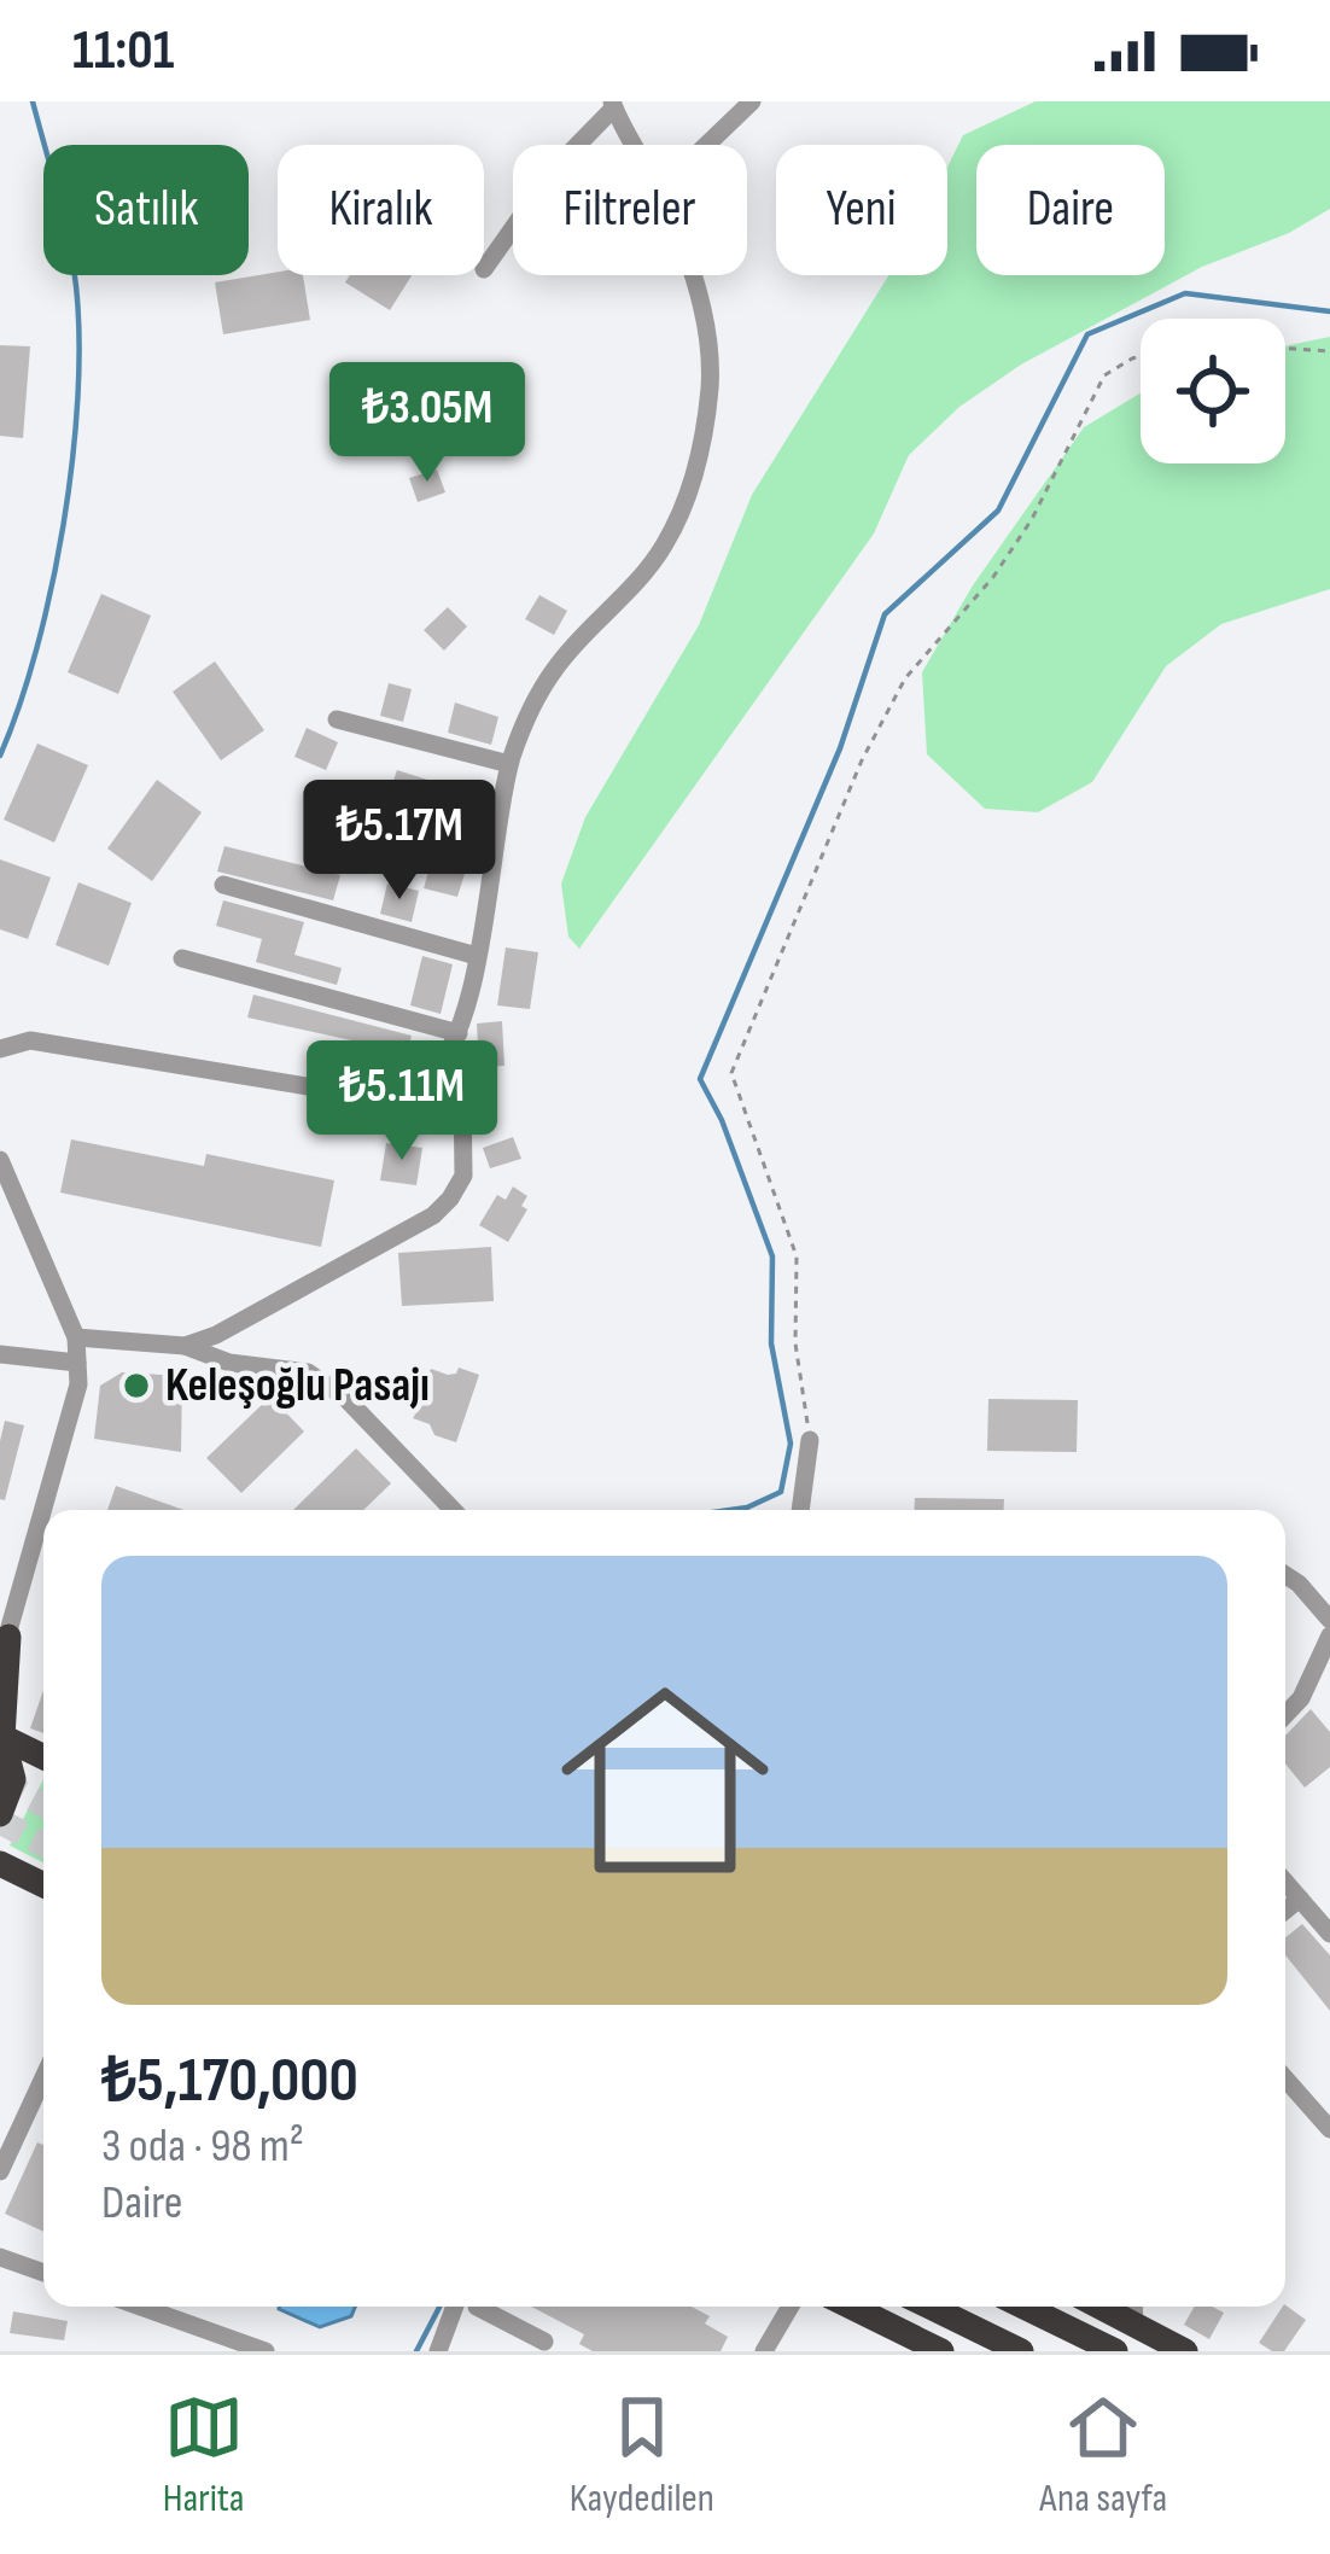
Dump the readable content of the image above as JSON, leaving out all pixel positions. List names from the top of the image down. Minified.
{"places":["Keleşoğlu Pasajı"],"page":{"status":"11:01","chip":["Satılık","Kiralık","Filtreler","Yeni","Daire"],"price":["₺3.05M","₺5.17M","₺5.11M"],"list":[{"name":"₺5,170,000","note":"3 oda · 98 m² · Daire"}],"tabs":["Harita","Kaydedilen","Ana sayfa"]}}
